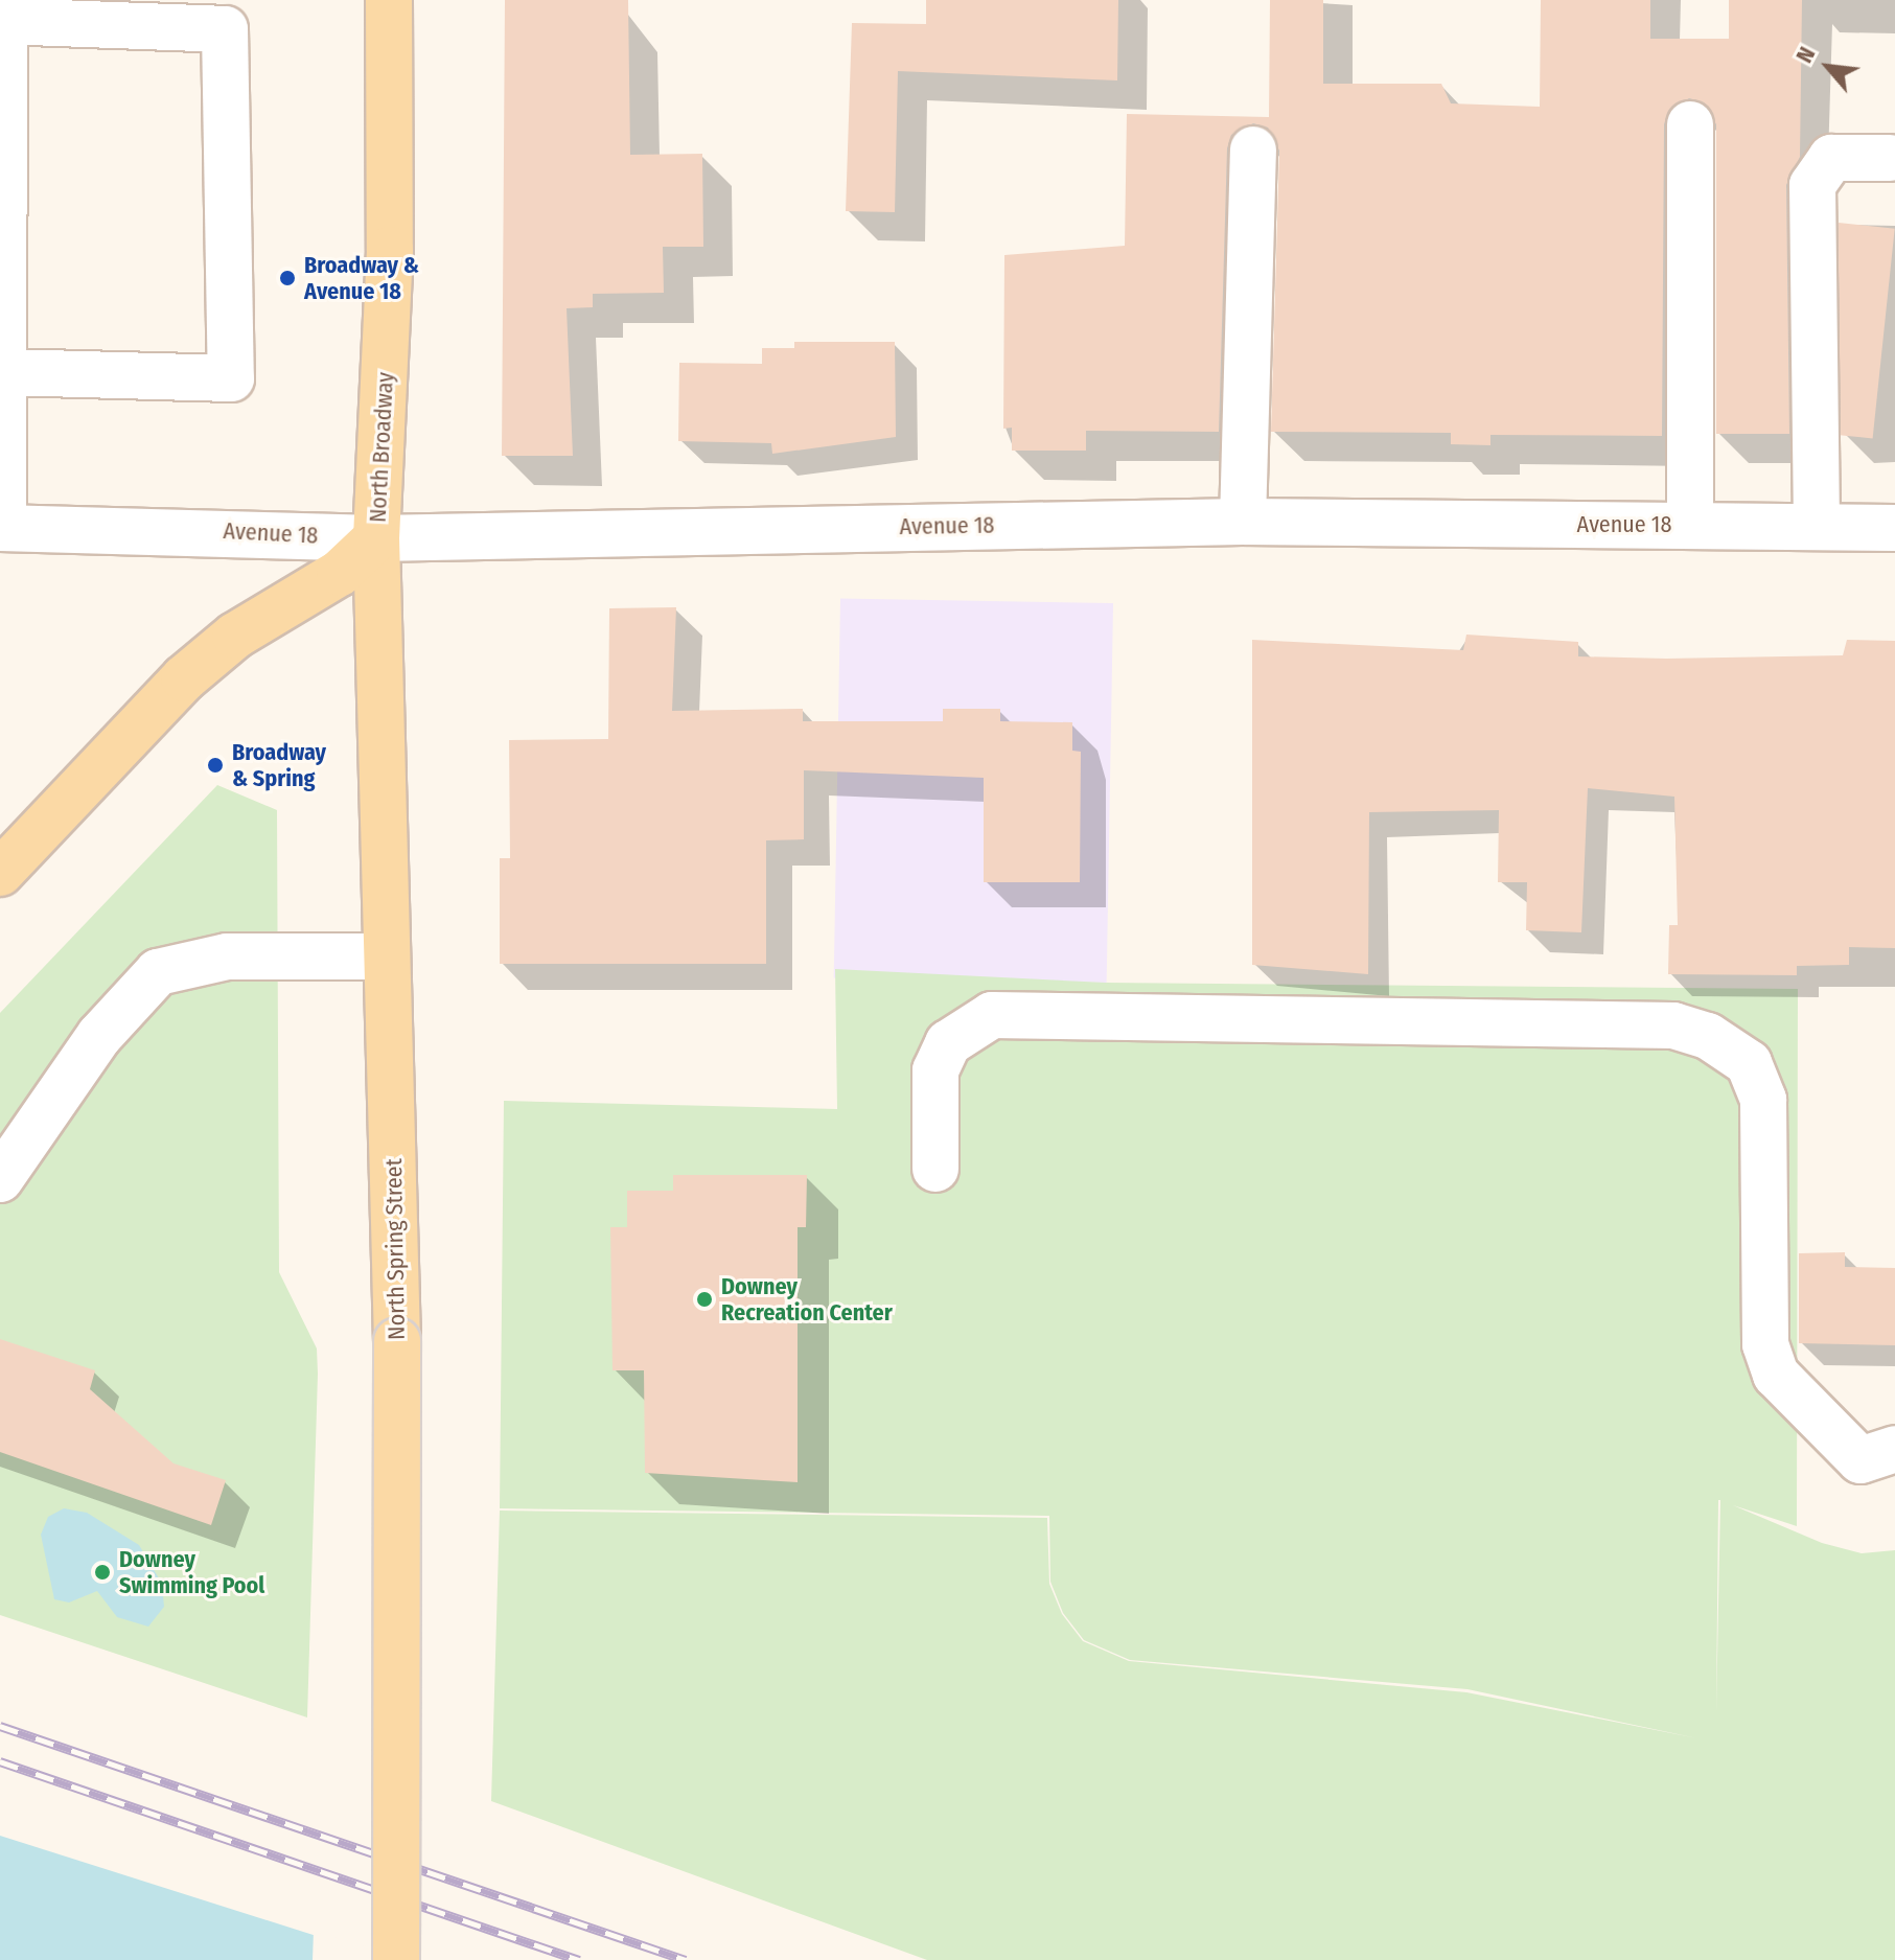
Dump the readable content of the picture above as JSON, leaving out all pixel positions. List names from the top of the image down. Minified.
{"streets":{"main road":["North Broadway","North Spring Street"],"street":["Avenue 18"]},"crossings":[["North Broadway","Avenue 18"],["North Broadway","North Spring Street"],["Avenue 18","North Spring Street"]],"places":["Broadway & Avenue 18","Broadway & Spring","Downey Recreation Center","Downey Swimming Pool"],"north":"top left"}
